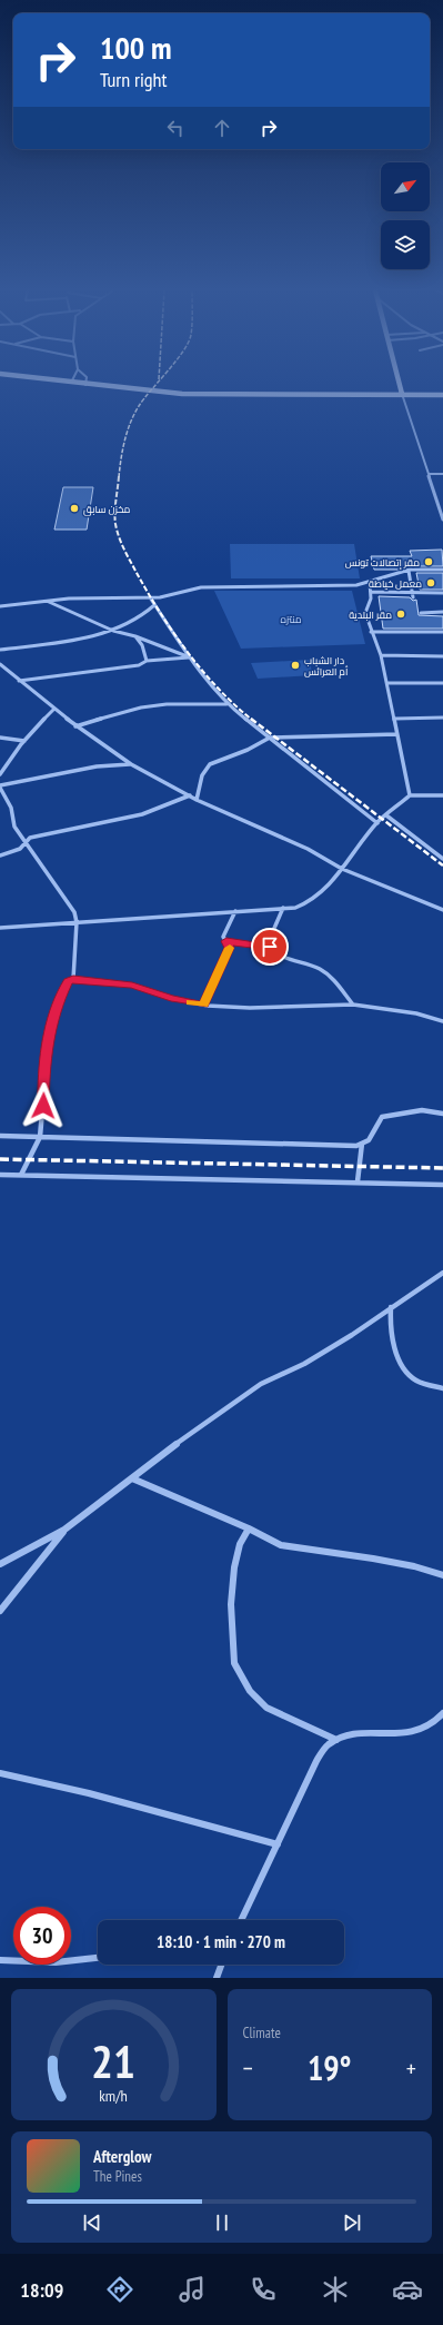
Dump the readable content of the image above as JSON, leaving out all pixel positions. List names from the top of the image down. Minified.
{"parks":["منتزه"],"places":["مخزن سابق","مقر إتصالات تونس","معمل خياطة","مقر البلدية","دار الشباب أم العرائس"],"north":"top right","page":{"turn":["100 m","Turn right"],"limit":"30","trip":"18:10 · 1 min · 270 m","tile":"Climate","heat":["−","19°","+"],"song":["Afterglow","The Pines"],"tabs":"18:09","gauge":["21","km/h"]}}
